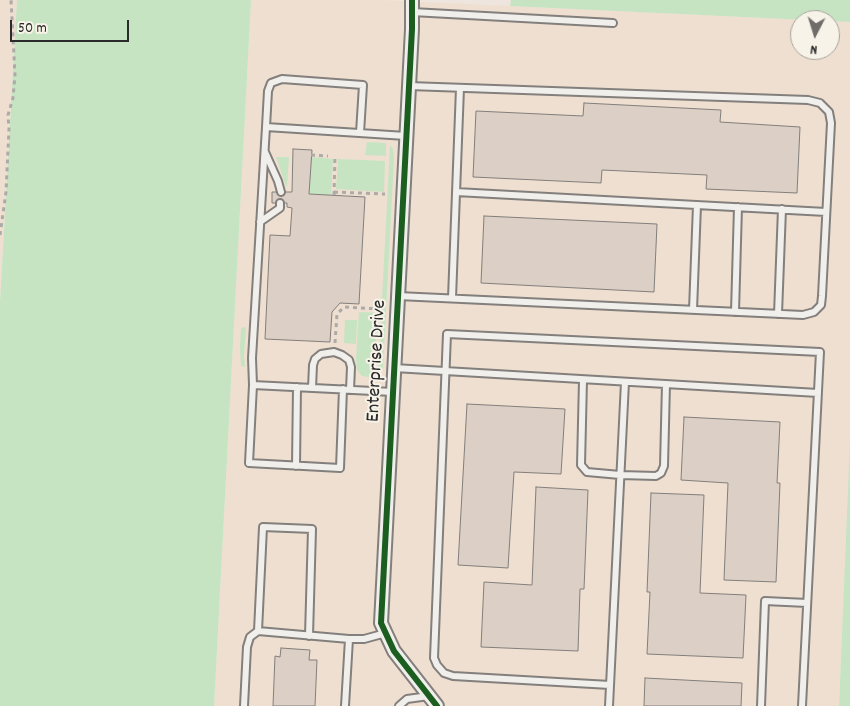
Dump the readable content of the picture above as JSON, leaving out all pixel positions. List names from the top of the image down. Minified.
{"streets":{"street":["Enterprise Drive"]},"scale_bar":"50 m","north":"bottom"}
